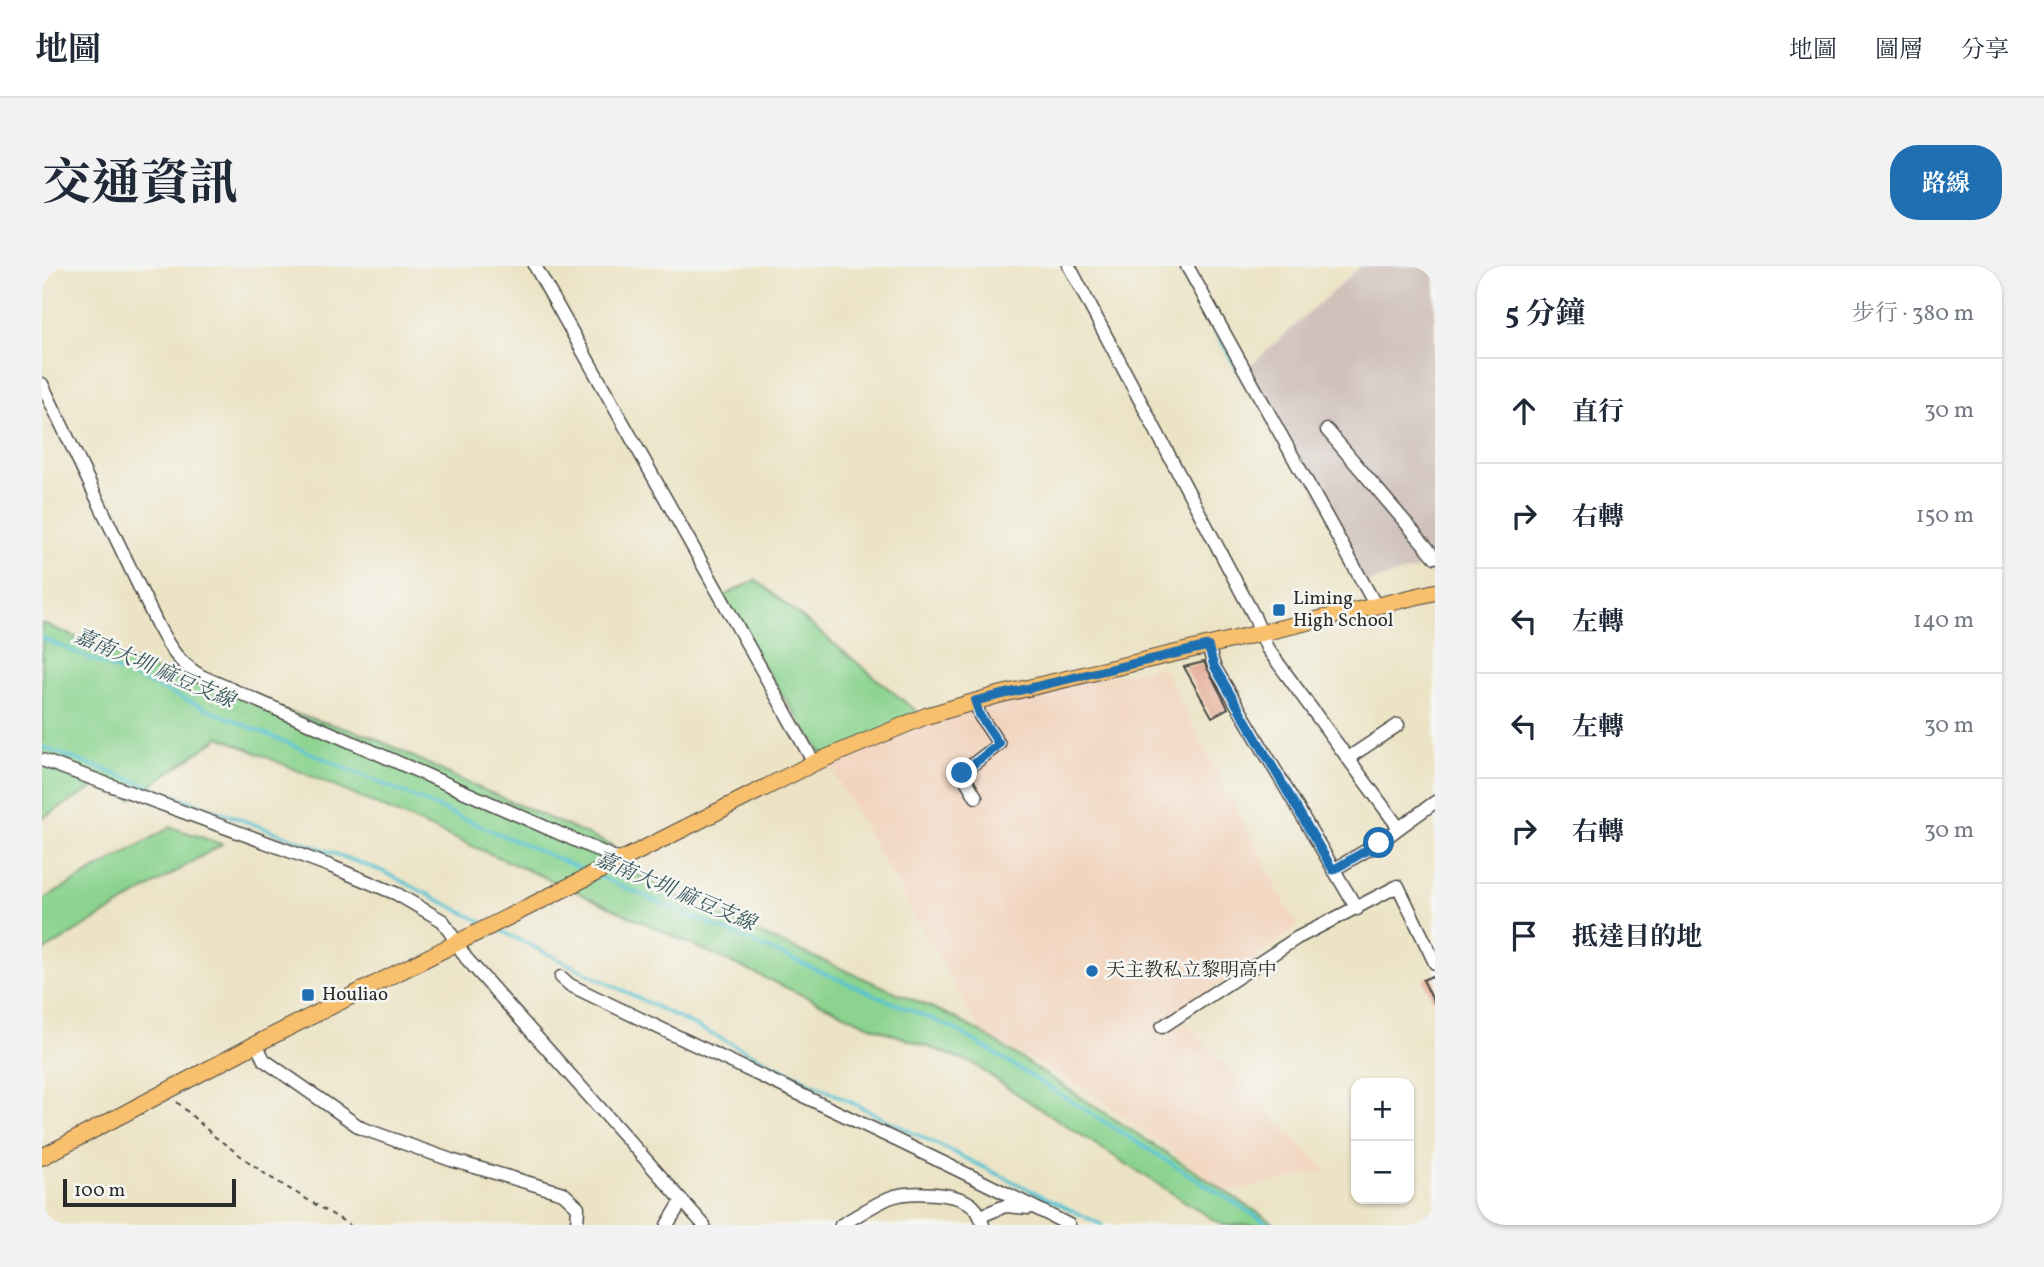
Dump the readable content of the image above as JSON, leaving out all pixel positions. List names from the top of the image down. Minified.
{"water":["嘉南大圳 麻豆支線"],"places":{"transit":["Liming High School","Houliao"],"other":["天主教私立黎明高中"]},"scale_bar":"100 m","page":{"header":"地圖","nav":["地圖","圖層","分享"],"title":"交通資訊","buttons":"路線","heading":["5 分鐘","步行 · 380 m"],"list":[["直行","30 m"],["右轉","150 m"],["左轉","140 m"],["左轉","30 m"],["右轉","30 m"],"抵達目的地"],"map_buttons":["+","−"],"scale":"100 m"}}
